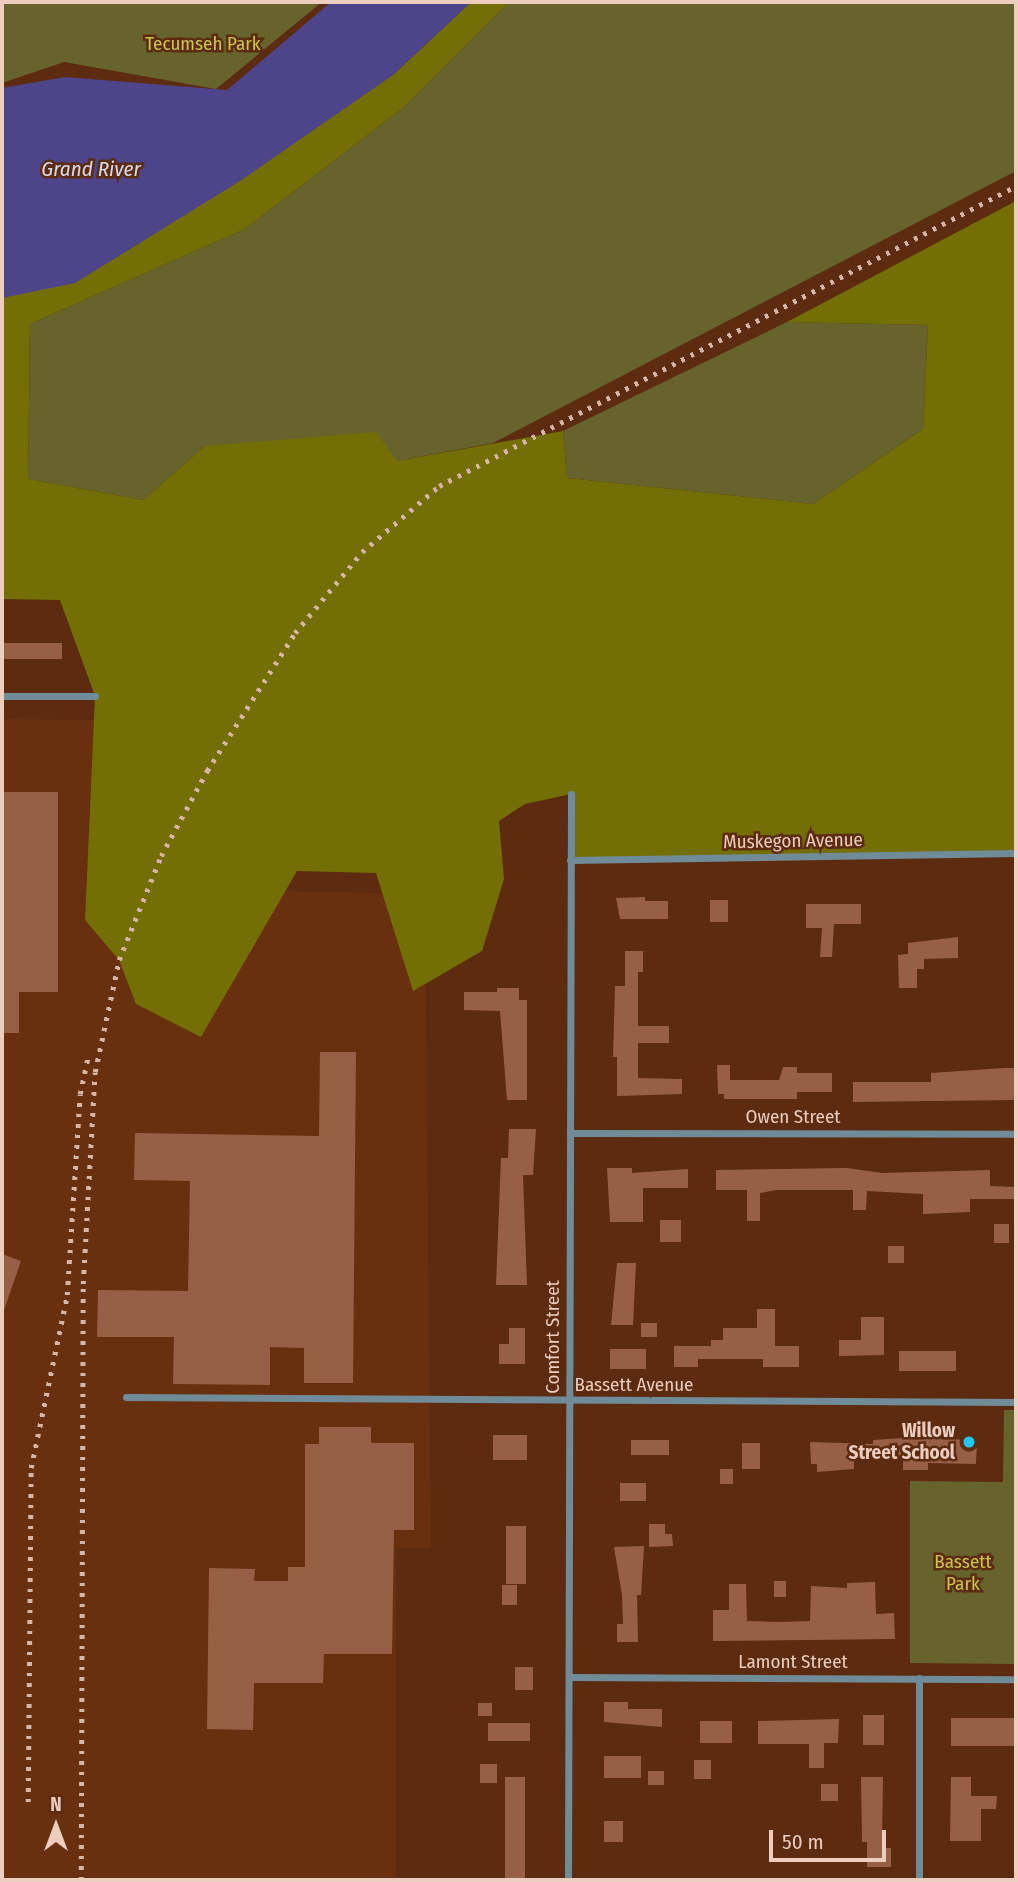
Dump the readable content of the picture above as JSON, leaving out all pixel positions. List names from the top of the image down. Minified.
{"streets":{"street":["Muskegon Avenue","Owen Street","Comfort Street","Bassett Avenue","Lamont Street"]},"crossings":[["Muskegon Avenue","Comfort Street"],["Owen Street","Comfort Street"],["Comfort Street","Bassett Avenue"],["Comfort Street","Lamont Street"]],"water":["Grand River"],"parks":["Tecumseh Park","Bassett Park"],"places":["Willow Street School"],"scale_bar":"50 m","north":"top"}
